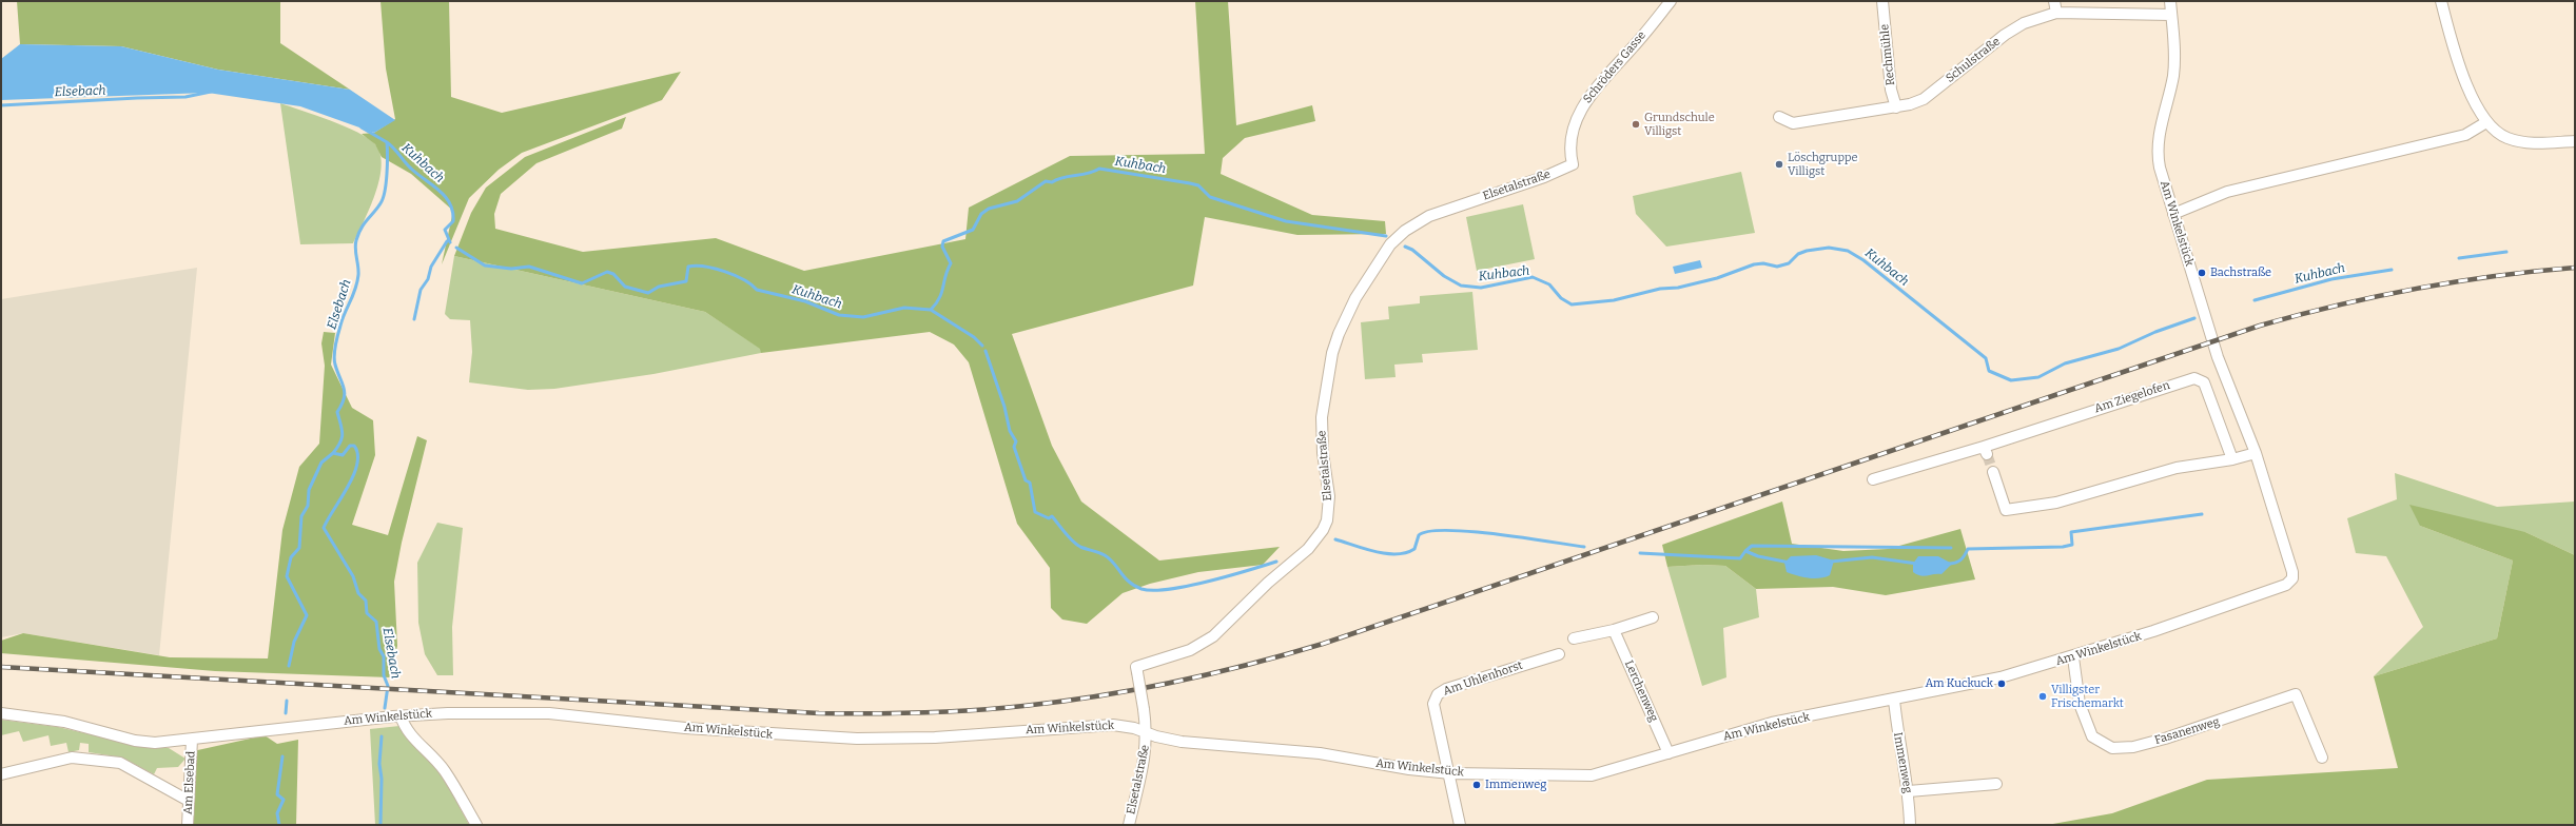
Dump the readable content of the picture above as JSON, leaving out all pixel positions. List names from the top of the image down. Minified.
{"streets":{"street":["Rechmühle","Schulstraße","Schröders Gasse","Elsetalstraße","Am Winkelstück","Am Ziegelofen","Am Uhlenhorst","Lerchenweg","Fasanenweg","Immenweg","Am Elsebad"]},"crossings":[["Rechmühle","Schulstraße"],["Schulstraße","Am Winkelstück"],["Schröders Gasse","Elsetalstraße"],["Elsetalstraße","Am Winkelstück"],["Am Winkelstück","Am Uhlenhorst"],["Am Winkelstück","Lerchenweg"],["Am Winkelstück","Fasanenweg"],["Am Winkelstück","Immenweg"],["Am Winkelstück","Am Elsebad"]],"water":["Elsebach","Kuhbach"],"places":["Grundschule Villigst","Löschgruppe Villigst","Bachstraße","Am Kuckuck","Villigster Frischemarkt","Immenweg"]}
